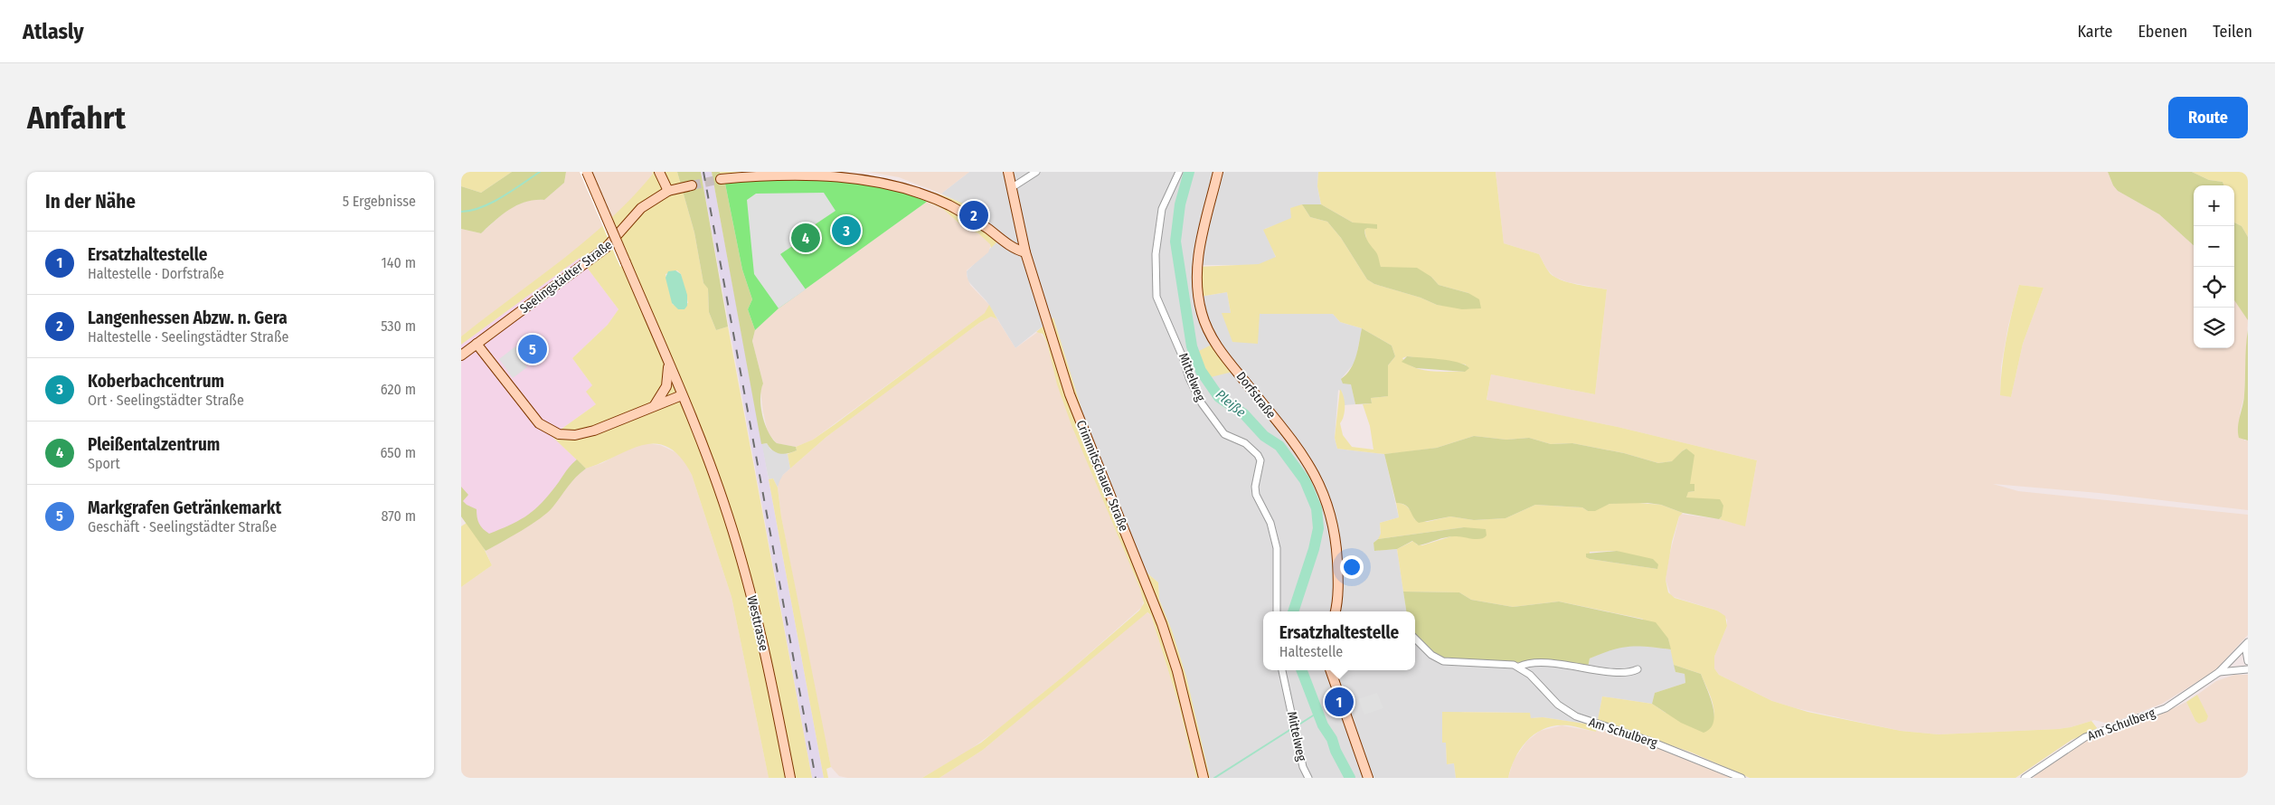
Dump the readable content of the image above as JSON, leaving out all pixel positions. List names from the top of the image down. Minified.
{"streets":{"street":["Seelingstädter Straße","Mittelweg","Dorfstraße","Crimmitschauer Straße","Westtrasse","Am Schulberg"]},"water":["Pleiße"],"page":{"header":"Atlasly","nav":["Karte","Ebenen","Teilen"],"buttons":"Route","title":"Anfahrt","heading":["In der Nähe","5 Ergebnisse"],"map_buttons":["+","−"],"pins":["2","3","4","5","1"],"list":[{"mark":"1","name":"Ersatzhaltestelle","note":"Haltestelle · Dorfstraße","value":"140 m"},{"mark":"2","name":"Langenhessen Abzw. n. Gera","note":"Haltestelle · Seelingstädter Straße","value":"530 m"},{"mark":"3","name":"Koberbachcentrum","note":"Ort · Seelingstädter Straße","value":"620 m"},{"mark":"4","name":"Pleißentalzentrum","note":"Sport","value":"650 m"},{"mark":"5","name":"Markgrafen Getränkemarkt","note":"Geschäft · Seelingstädter Straße","value":"870 m"}],"popup":["Ersatzhaltestelle","Haltestelle"]}}
